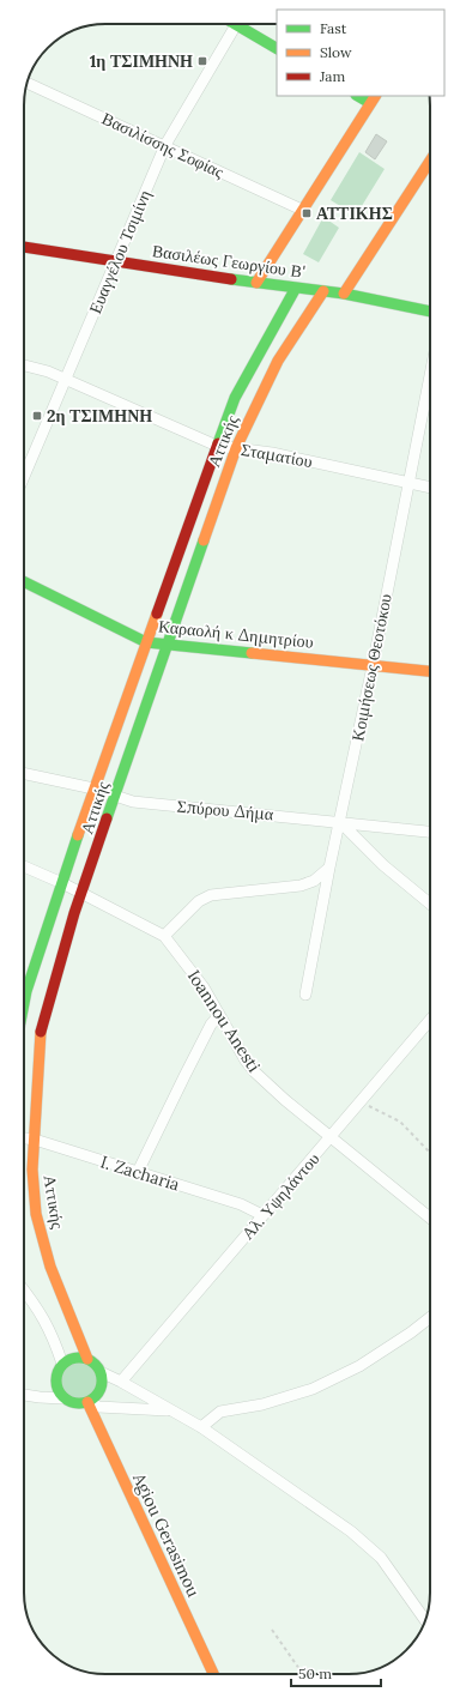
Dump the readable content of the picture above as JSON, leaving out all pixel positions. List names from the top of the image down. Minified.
{"streets":{"street":["Βασιλίσσης Σοφίας","Ευαγγέλου Τσιμίνη","Βασιλέως Γεωργίου Β'","Αττικής","Σταματίου","Καραολή κ Δημητρίου","Κοιμήσεως Θεοτόκου","Σπύρου Δήμα","Ioannou Anesti","I. Zacharia","Αλ. Υψηλάντου","Agiou Gerasimou"]},"crossings":[["Βασιλίσσης Σοφίας","Ευαγγέλου Τσιμίνη"],["Ευαγγέλου Τσιμίνη","Βασιλέως Γεωργίου Β'"],["Ευαγγέλου Τσιμίνη","Σταματίου"],["Βασιλέως Γεωργίου Β'","Αττικής"],["Αττικής","Σταματίου"],["Αττικής","Καραολή κ Δημητρίου"],["Αττικής","Σπύρου Δήμα"],["Αττικής","Ioannou Anesti"],["Αττικής","I. Zacharia"],["Αττικής","Agiou Gerasimou"],["Σταματίου","Κοιμήσεως Θεοτόκου"],["Καραολή κ Δημητρίου","Κοιμήσεως Θεοτόκου"],["Κοιμήσεως Θεοτόκου","Σπύρου Δήμα"],["Ioannou Anesti","Αλ. Υψηλάντου"],["I. Zacharia","Αλ. Υψηλάντου"]],"places":{"transit":["1η ΤΣΙΜΗΝΗ","ΑΤΤΙΚΗΣ","2η ΤΣΙΜΗΝΗ"]},"legend":["Fast","Slow","Jam"],"scale_bar":"50 m"}
